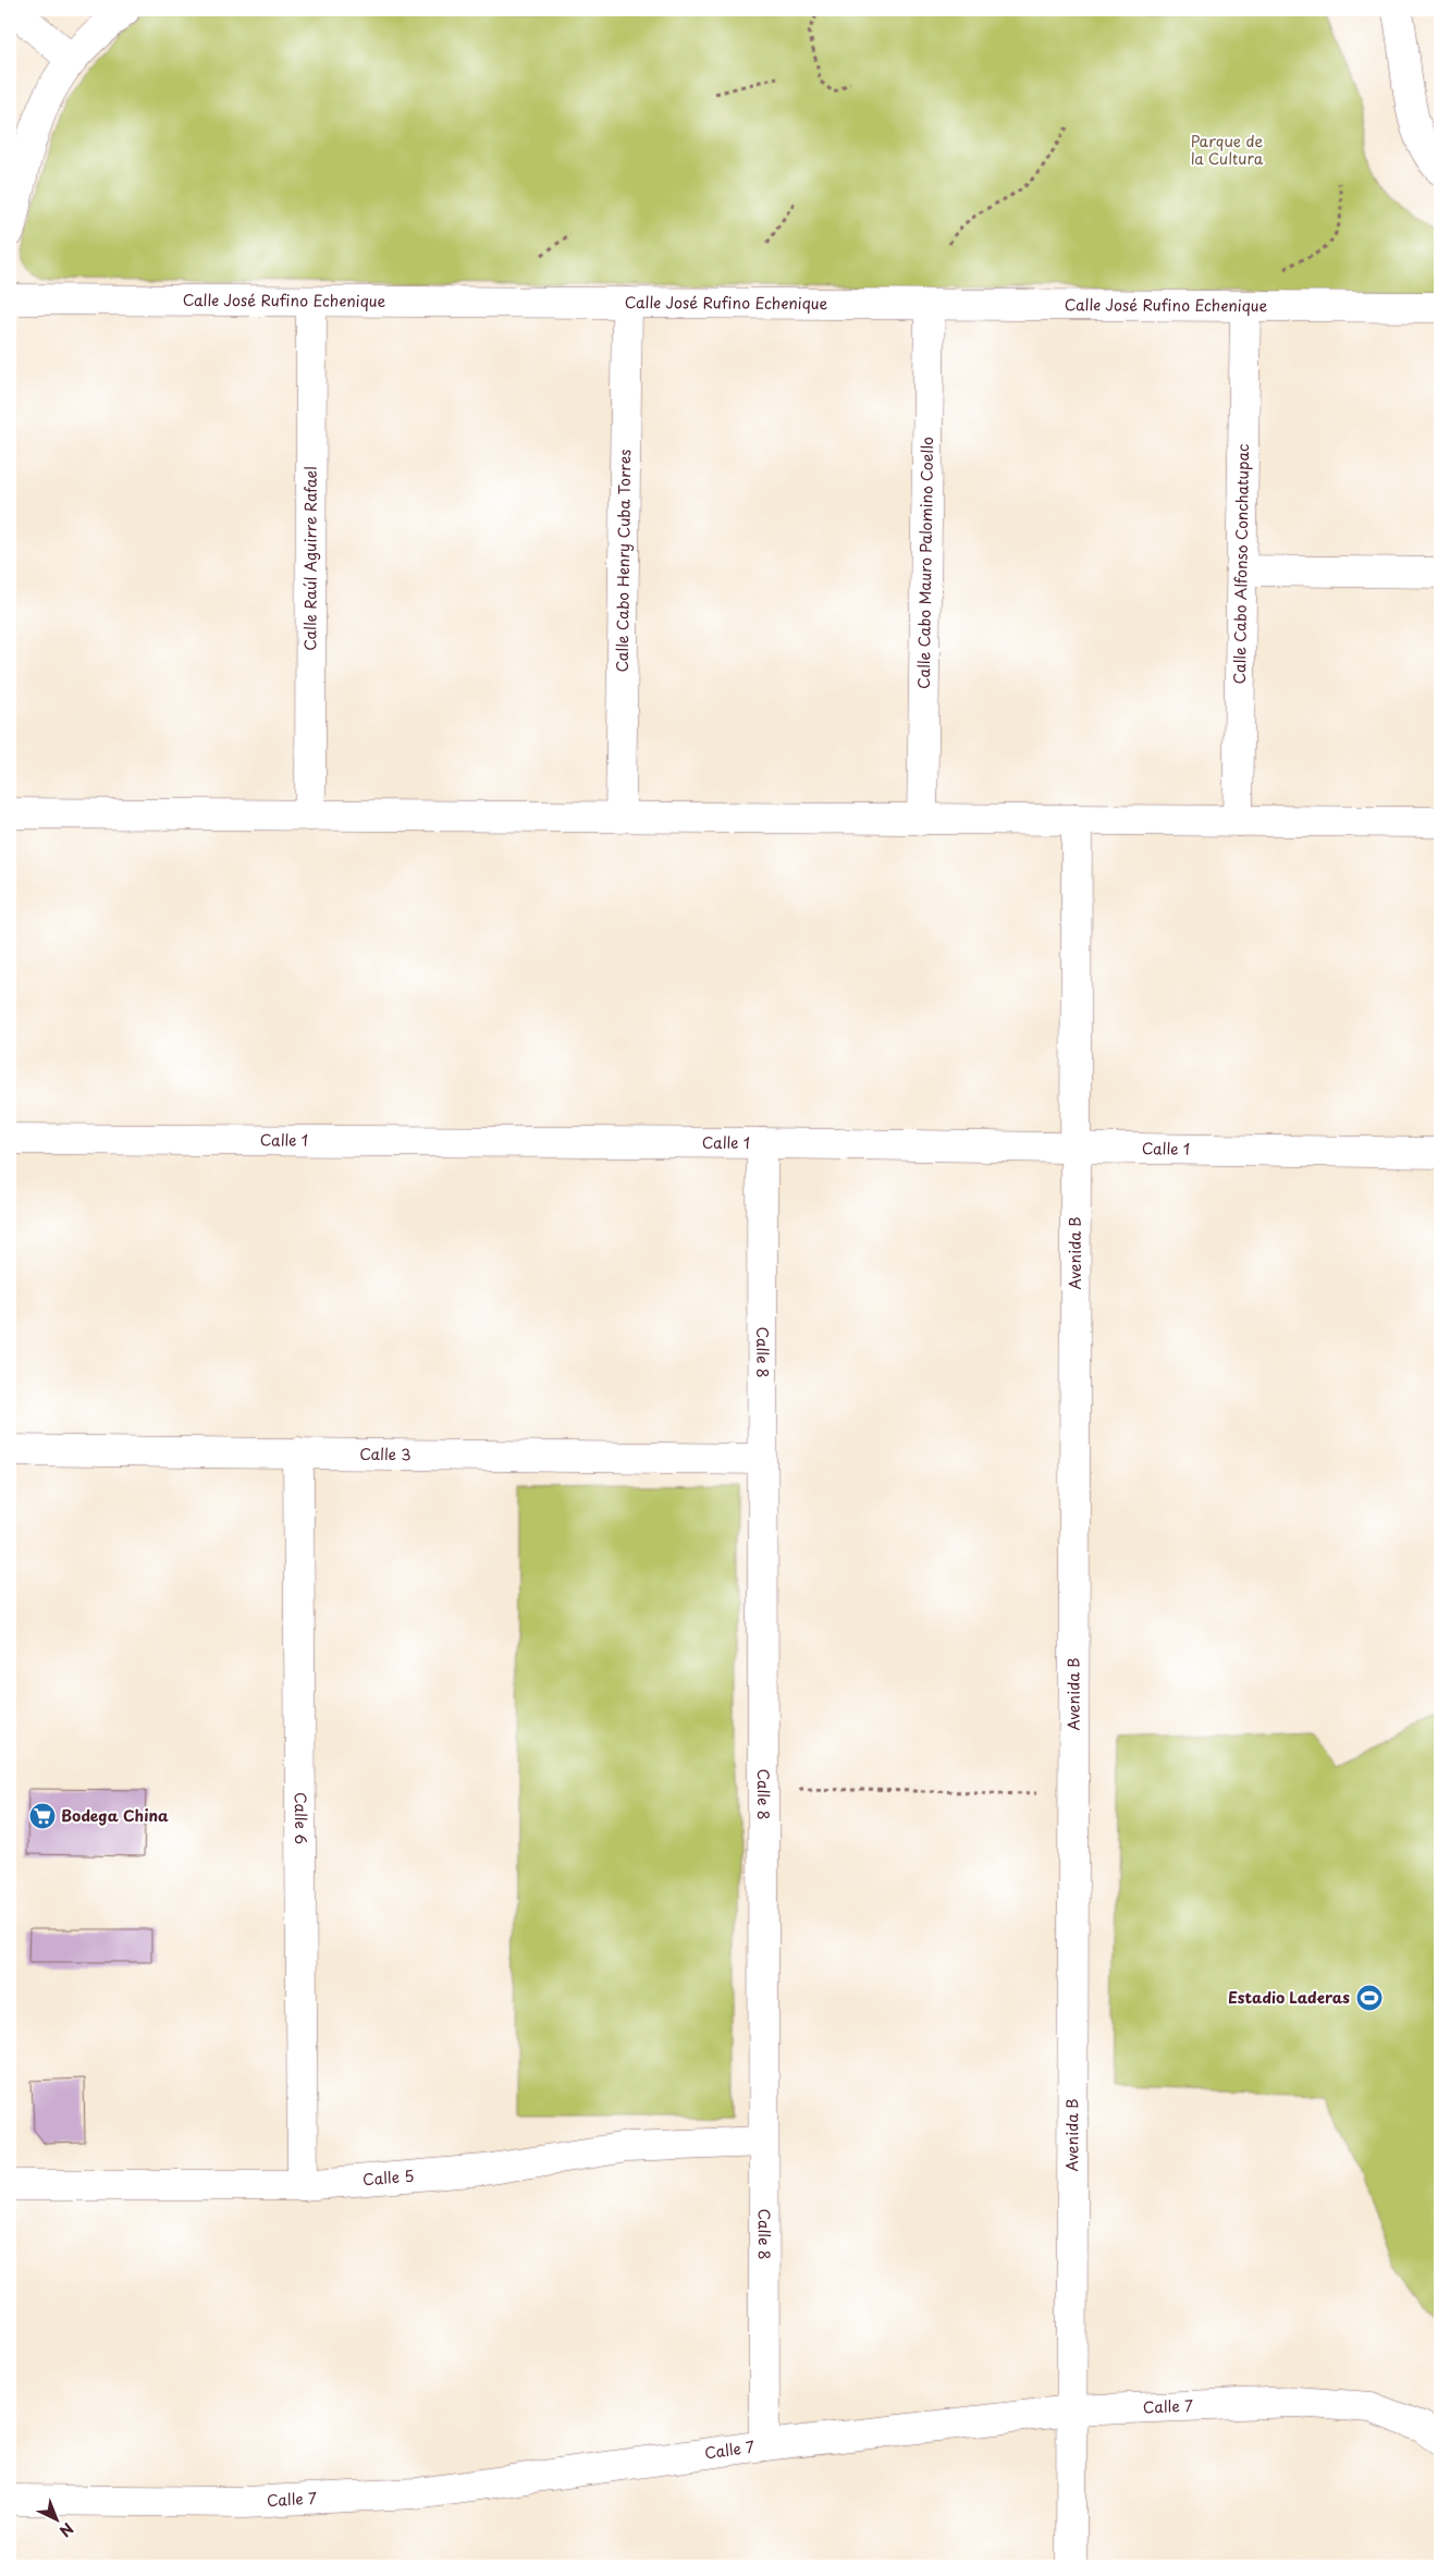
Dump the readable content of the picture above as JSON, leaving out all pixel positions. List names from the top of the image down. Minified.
{"streets":{"street":["Calle José Rufino Echenique","Calle Raúl Aguirre Rafael","Calle Cabo Henry Cuba Torres","Calle Cabo Mauro Palomino Coello","Calle Cabo Alfonso Conchatupac","Calle 1","Avenida B","Calle 8","Calle 3","Calle 6","Calle 5","Calle 7"]},"crossings":[["Calle José Rufino Echenique","Calle Raúl Aguirre Rafael"],["Calle José Rufino Echenique","Calle Cabo Henry Cuba Torres"],["Calle José Rufino Echenique","Calle Cabo Mauro Palomino Coello"],["Calle José Rufino Echenique","Calle Cabo Alfonso Conchatupac"],["Calle 1","Avenida B"],["Calle 1","Calle 8"],["Avenida B","Calle 7"],["Calle 8","Calle 3"],["Calle 8","Calle 5"],["Calle 8","Calle 7"],["Calle 3","Calle 6"],["Calle 6","Calle 5"]],"parks":["Parque de la Cultura"],"places":{"supermarket":["Bodega China"],"sports":["Estadio Laderas"]},"north":"bottom right"}
